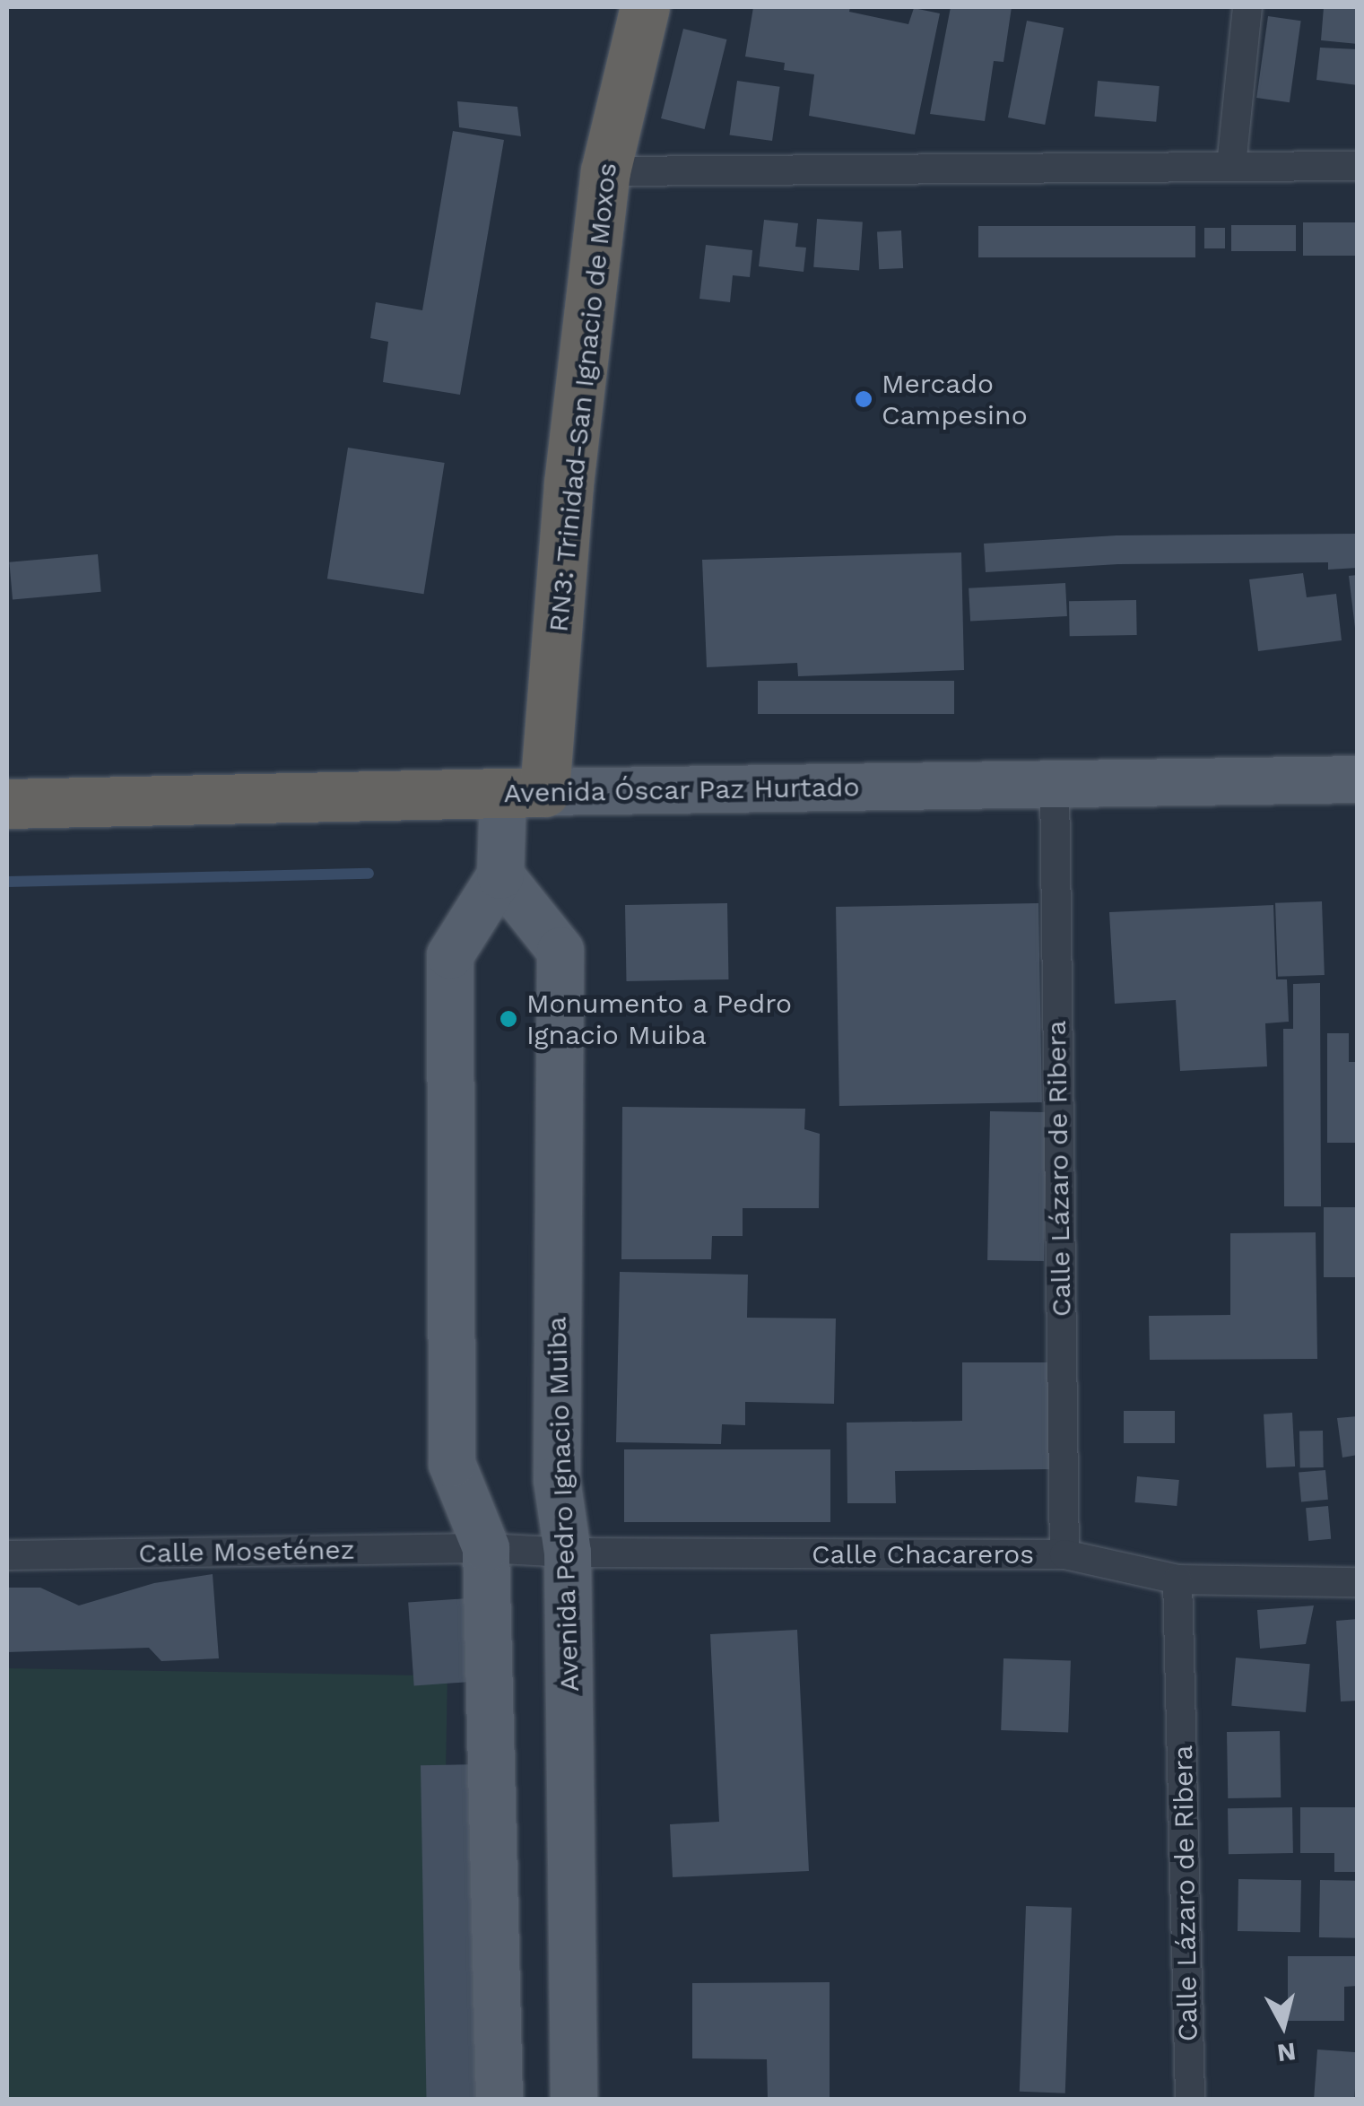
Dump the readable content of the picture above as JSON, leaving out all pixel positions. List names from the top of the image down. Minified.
{"streets":{"highway":["RN3: Trinidad-San Ignacio de Moxos","Avenida Óscar Paz Hurtado"],"main road":["Avenida Pedro Ignacio Muiba"],"street":["Calle Lázaro de Ribera","Calle Moseténez","Calle Chacareros"]},"crossings":[["RN3: Trinidad-San Ignacio de Moxos","Avenida Óscar Paz Hurtado"],["Avenida Óscar Paz Hurtado","Calle Lázaro de Ribera"],["Calle Lázaro de Ribera","Calle Chacareros"],["Avenida Pedro Ignacio Muiba","Calle Chacareros"],["Calle Moseténez","Calle Chacareros"]],"places":["Mercado Campesino","Monumento a Pedro Ignacio Muiba"],"north":"bottom"}
